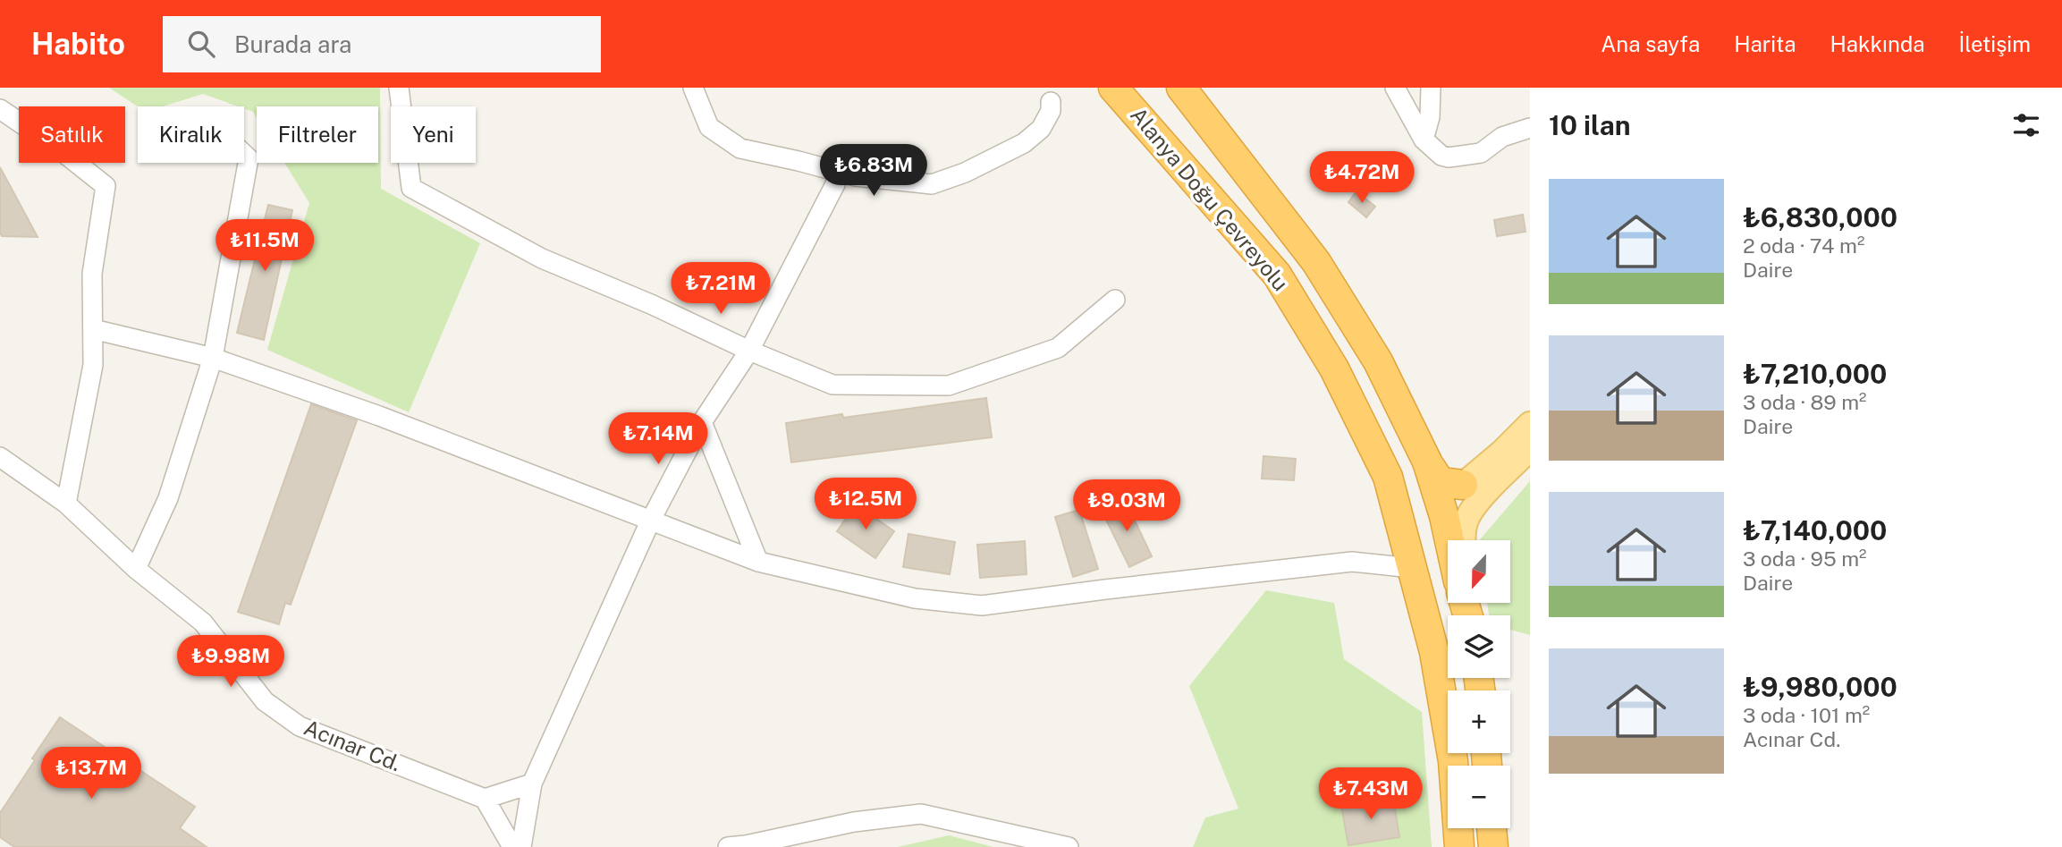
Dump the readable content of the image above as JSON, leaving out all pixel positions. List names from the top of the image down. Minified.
{"streets":{"highway":["Alanya Doğu Çevreyolu"],"street":["Acınar Cd."]},"north":"bottom","page":{"header":"Habito","search":"Burada ara","nav":["Ana sayfa","Harita","Hakkında","İletişim"],"heading":"10 ilan","chip":["Satılık","Kiralık","Filtreler","Yeni"],"price":["₺6.83M","₺4.72M","₺11.5M","₺7.21M","₺7.14M","₺12.5M","₺9.03M","₺9.98M","₺13.7M","₺7.43M"],"list":[{"name":"₺6,830,000","note":"2 oda · 74 m² · Daire"},{"name":"₺7,210,000","note":"3 oda · 89 m² · Daire"},{"name":"₺7,140,000","note":"3 oda · 95 m² · Daire"},{"name":"₺9,980,000","note":"3 oda · 101 m² · Acınar Cd."}],"map_buttons":["+","−"]}}
